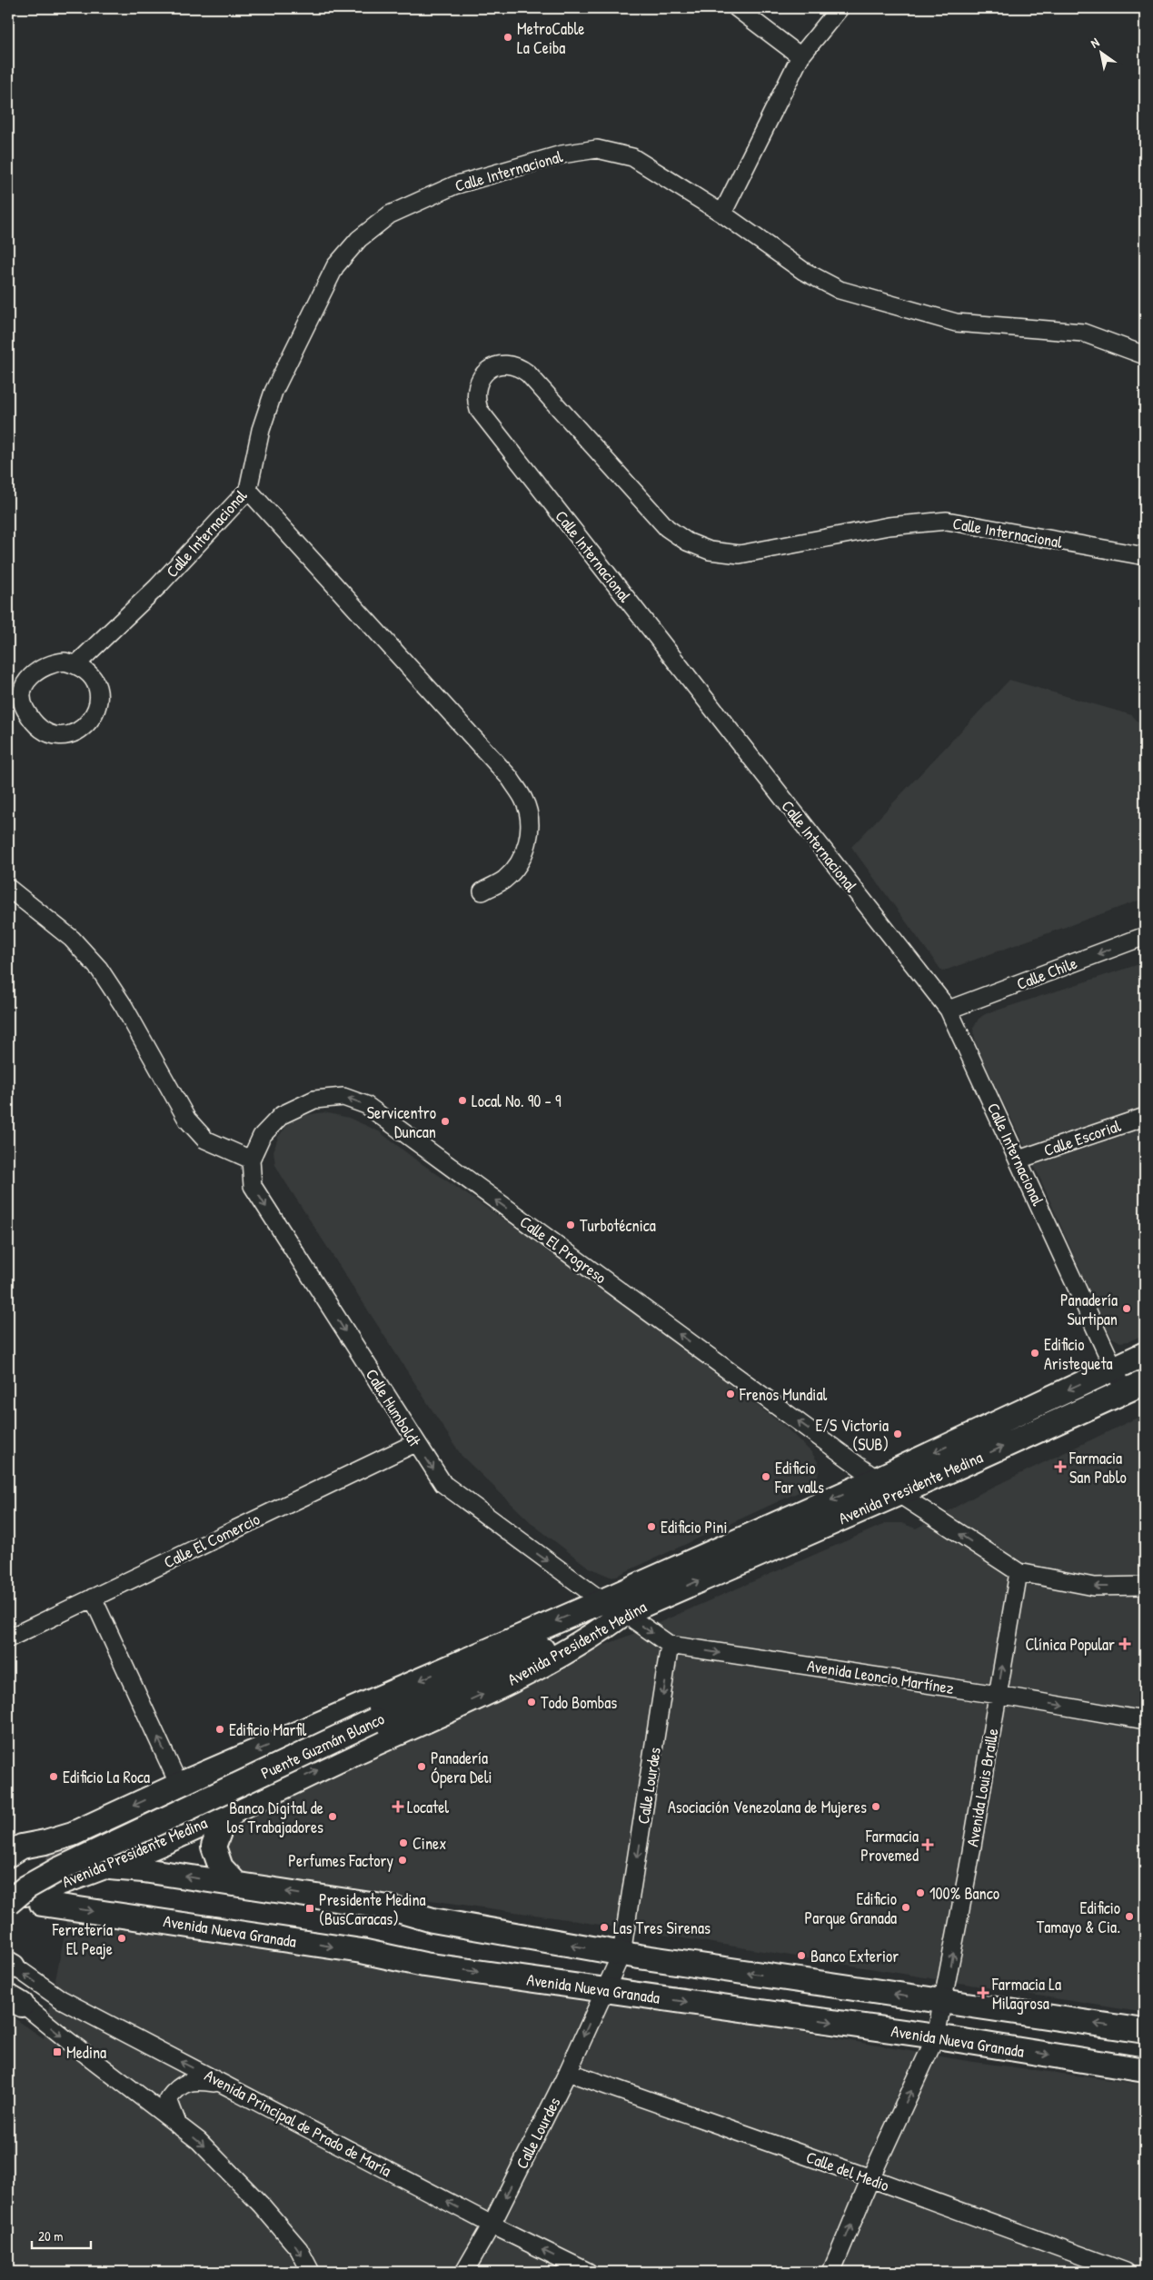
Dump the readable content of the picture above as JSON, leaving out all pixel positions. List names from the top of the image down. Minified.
{"streets":{"street":["Calle Internacional","Calle Chile","Calle Escorial","Calle El Progreso","Calle Humboldt","Avenida Presidente Medina","Calle El Comercio","Avenida Leoncio Martínez","Puente Guzmán Blanco","Calle Lourdes","Avenida Louis Braille","Avenida Nueva Granada","Avenida Principal de Prado de María","Calle del Medio"]},"crossings":[["Calle Internacional","Calle Chile"],["Calle Internacional","Calle Escorial"],["Calle Internacional","Avenida Presidente Medina"],["Calle El Progreso","Calle Humboldt"],["Calle El Progreso","Avenida Presidente Medina"],["Calle El Progreso","Avenida Louis Braille"],["Calle Humboldt","Avenida Presidente Medina"],["Calle Humboldt","Calle El Comercio"],["Calle Humboldt","Avenida Leoncio Martínez"],["Calle Humboldt","Puente Guzmán Blanco"],["Avenida Presidente Medina","Avenida Leoncio Martínez"],["Avenida Presidente Medina","Puente Guzmán Blanco"],["Avenida Presidente Medina","Avenida Nueva Granada"],["Avenida Leoncio Martínez","Puente Guzmán Blanco"],["Avenida Leoncio Martínez","Calle Lourdes"],["Avenida Leoncio Martínez","Avenida Louis Braille"],["Puente Guzmán Blanco","Avenida Nueva Granada"],["Calle Lourdes","Avenida Nueva Granada"],["Calle Lourdes","Avenida Principal de Prado de María"],["Calle Lourdes","Calle del Medio"],["Avenida Louis Braille","Avenida Nueva Granada"]],"one_way":["Calle Chile","Calle El Progreso","Calle Humboldt","Avenida Leoncio Martínez","Calle Lourdes","Avenida Louis Braille"],"places":{"other":["MetroCable La Ceiba","Local No. 90 - 9","Servicentro Duncan","Turbotécnica","Panadería Surtipan","Edificio Aristegueta","Frenos Mundial","E/S Victoria (SUB)","Edificio Far valls","Edificio Pini","Todo Bombas","Edificio Marfil","Panadería Ópera Deli","Edificio La Roca","Asociación Venezolana de Mujeres","Banco Digital de los Trabajadores","Cinex","Perfumes Factory","100% Banco","Edificio Parque Granada","Edificio Tamayo & Cia.","Las Tres Sirenas","Ferretería El Peaje","Banco Exterior"],"health":["Farmacia San Pablo","Clínica Popular","Locatel","Farmacia Provemed","Farmacia La Milagrosa"],"transit":["Presidente Medina (BusCaracas)","Medina"]},"scale_bar":"20 m","north":"top left"}
